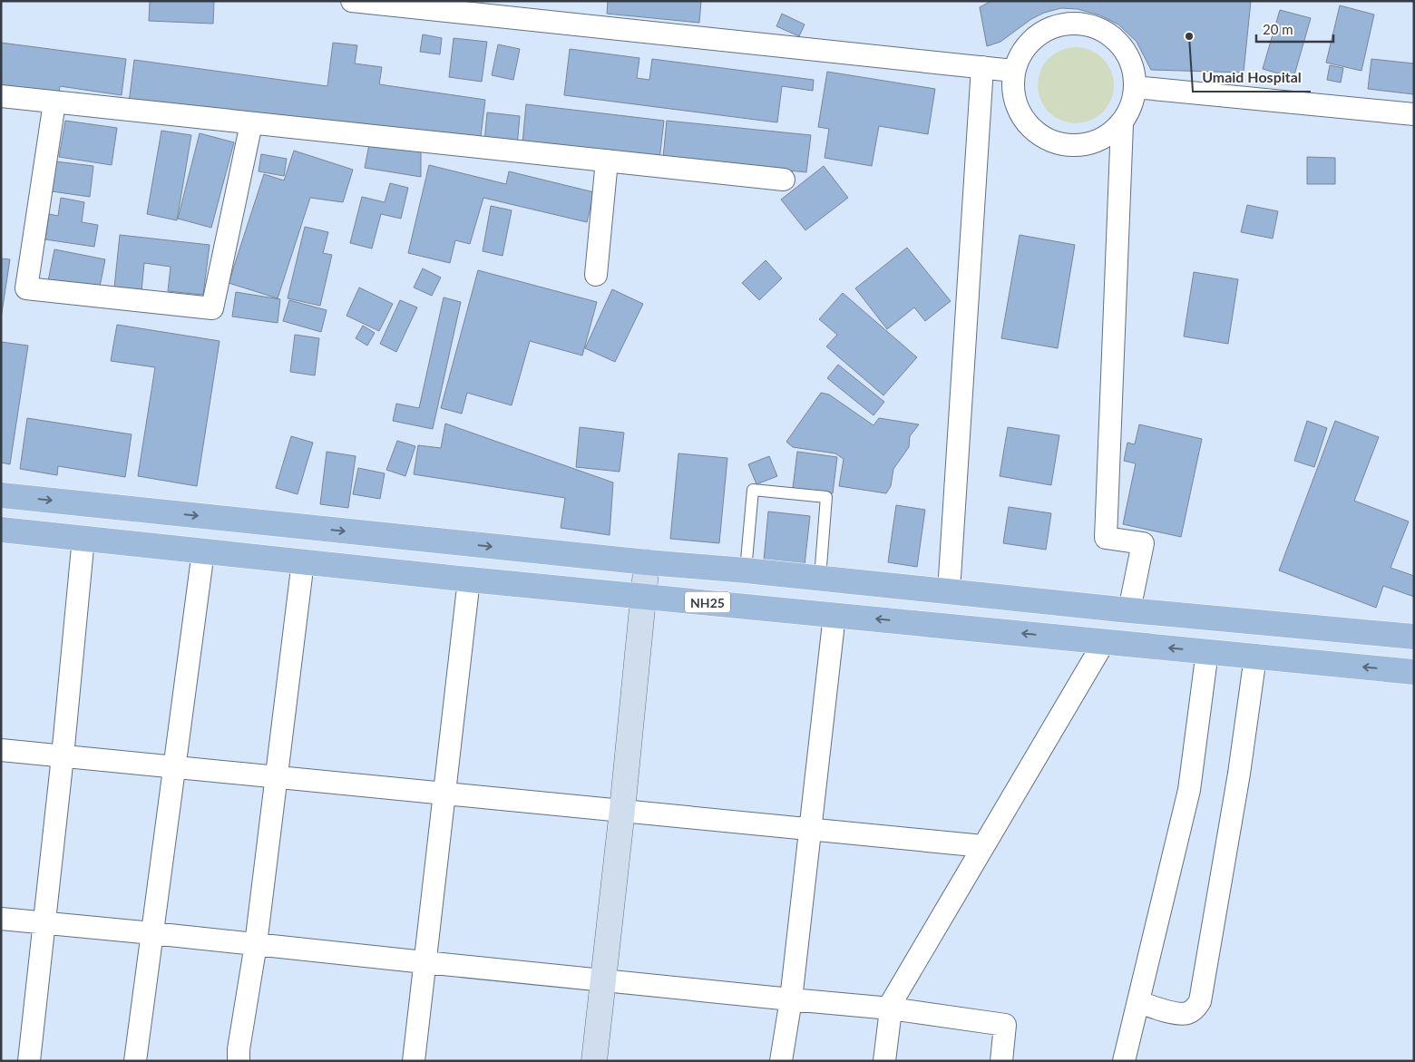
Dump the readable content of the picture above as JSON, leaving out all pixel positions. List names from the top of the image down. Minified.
{"streets":{"main road":["NH25"]},"places":["Umaid Hospital"],"scale_bar":"20 m"}
